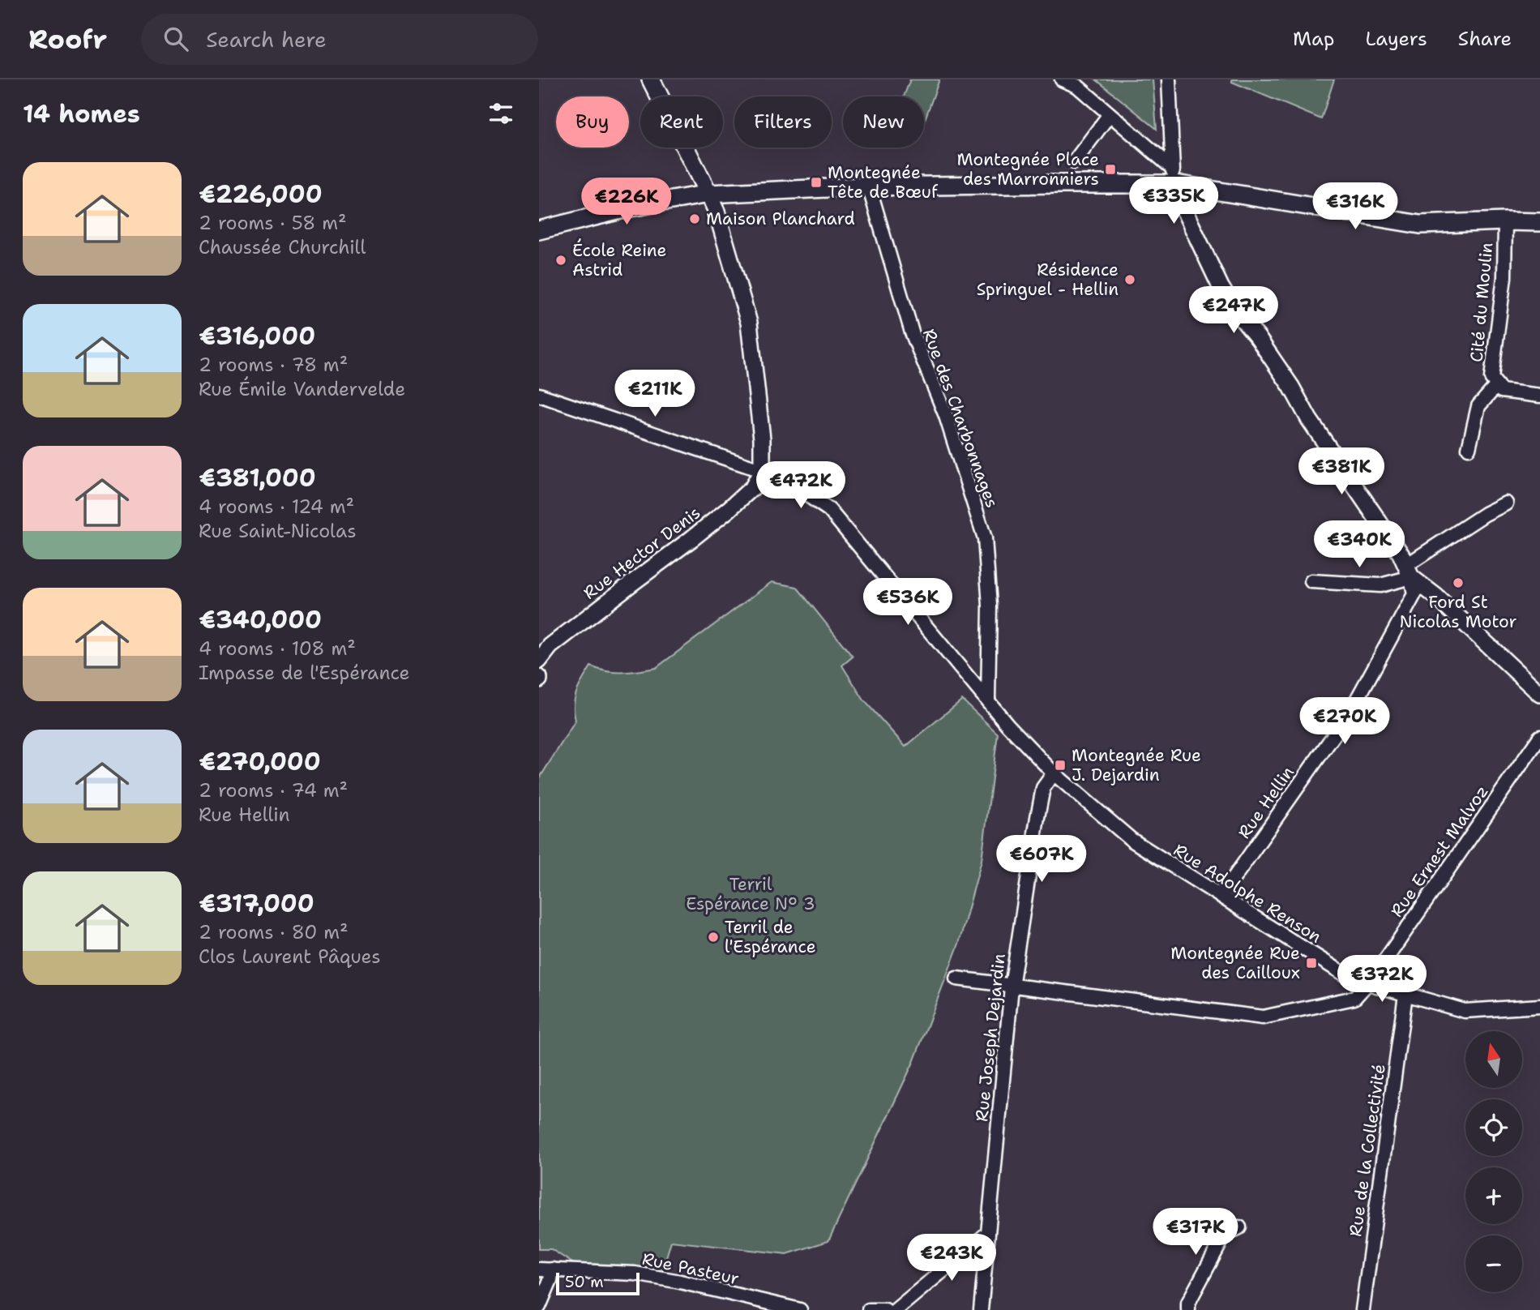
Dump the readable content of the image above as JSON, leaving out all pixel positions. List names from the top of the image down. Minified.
{"streets":{"street":["Cité du Moulin","Rue des Charbonnages","Rue Hector Denis","Rue Hellin","Rue Ernest Malvoz","Rue Adolphe Renson","Rue Joseph Dejardin","Rue de la Collectivité","Rue Pasteur"]},"crossings":[["Rue des Charbonnages","Rue Adolphe Renson"],["Rue Hector Denis","Rue Adolphe Renson"],["Rue Hellin","Rue Adolphe Renson"],["Rue Ernest Malvoz","Rue Adolphe Renson"],["Rue Ernest Malvoz","Rue Joseph Dejardin"],["Rue Adolphe Renson","Rue Joseph Dejardin"],["Rue Adolphe Renson","Rue de la Collectivité"]],"parks":["Terril Espérance N° 3"],"places":{"transit":["Montegnée Place des Marronniers","Montegnée Tête de Bœuf","Montegnée Rue J. Dejardin","Montegnée Rue des Cailloux"],"other":["Maison Planchard","École Reine Astrid","Résidence Springuel - Hellin","Ford St Nicolas Motor","Terril de l'Espérance"]},"scale_bar":"50 m","north":"top","page":{"header":"Roofr","search":"Search here","nav":["Map","Layers","Share"],"heading":"14 homes","chip":["Buy","Rent","Filters","New"],"list":[{"name":"€226,000","note":"2 rooms · 58 m² · Chaussée Churchill"},{"name":"€316,000","note":"2 rooms · 78 m² · Rue Émile Vandervelde"},{"name":"€381,000","note":"4 rooms · 124 m² · Rue Saint-Nicolas"},{"name":"€340,000","note":"4 rooms · 108 m² · Impasse de l'Espérance"},{"name":"€270,000","note":"2 rooms · 74 m² · Rue Hellin"},{"name":"€317,000","note":"2 rooms · 80 m² · Clos Laurent Pâques"}],"price":["€335K","€226K","€316K","€247K","€211K","€381K","€472K","€340K","€536K","€270K","€607K","€372K","€317K","€243K"],"map_buttons":["+","−"],"scale":"50 m"}}
